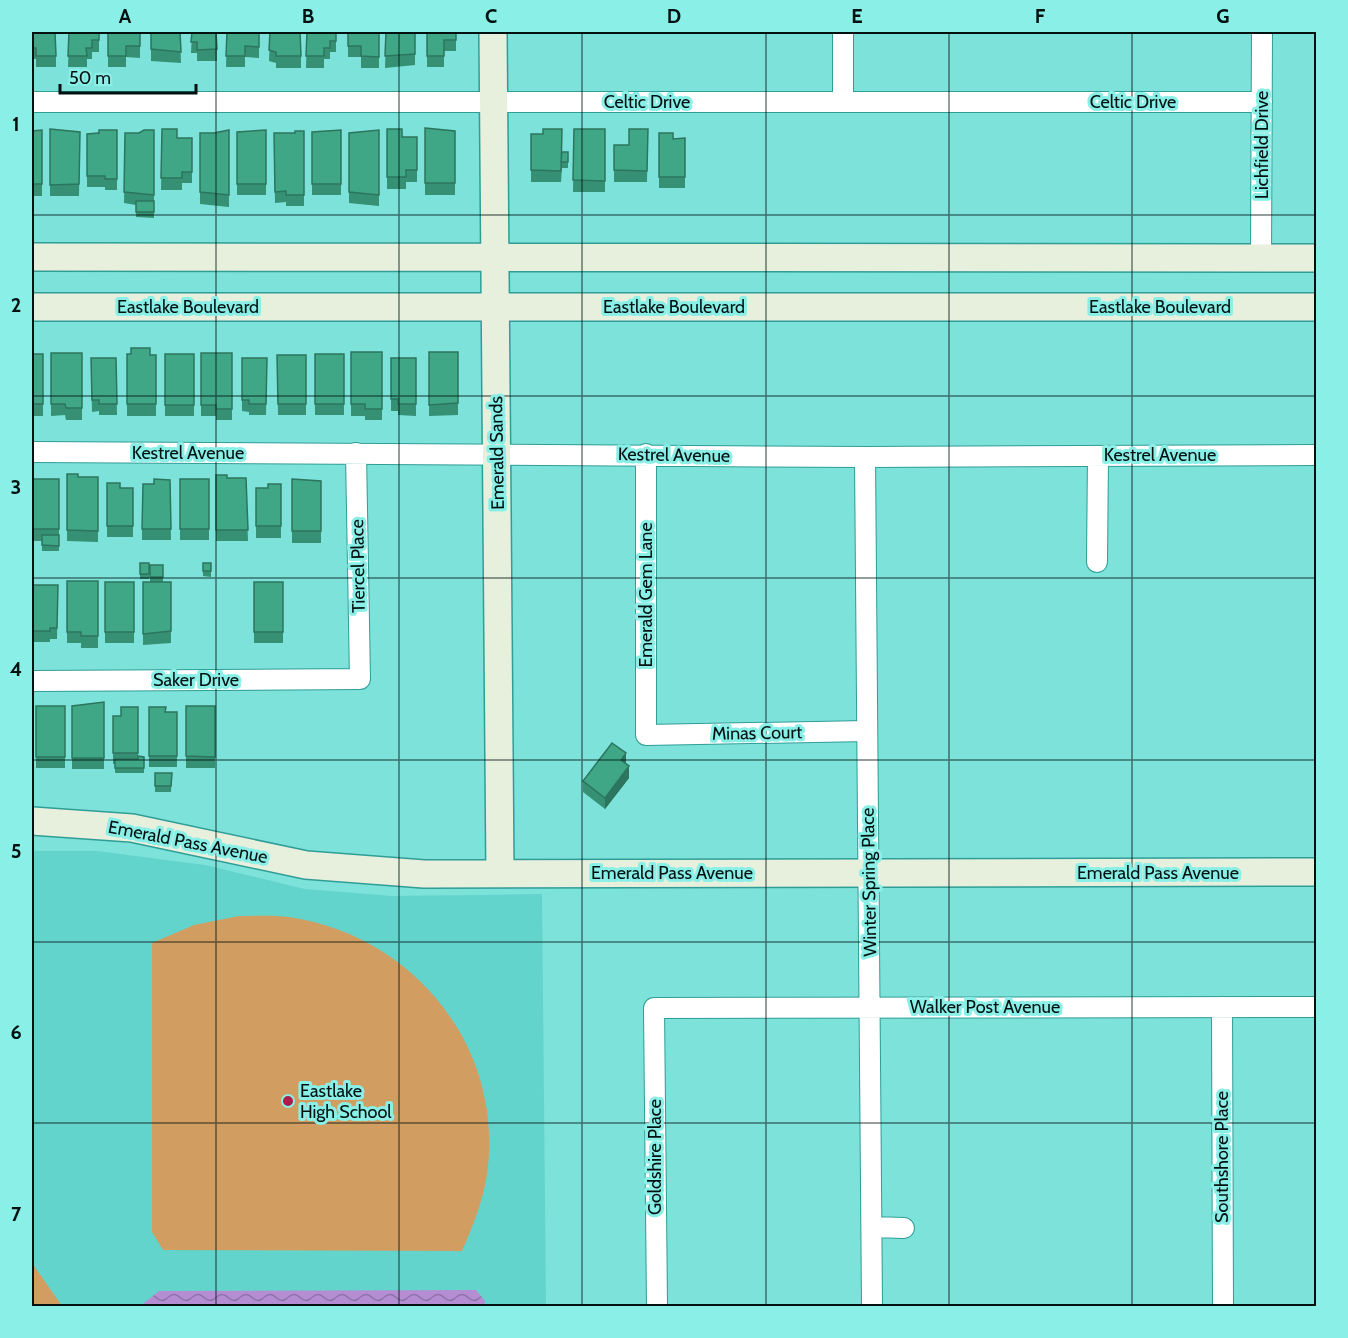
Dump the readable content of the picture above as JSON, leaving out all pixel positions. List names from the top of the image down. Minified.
{"streets":{"main road":["Eastlake Boulevard","Emerald Sands","Emerald Pass Avenue"],"street":["Celtic Drive","Lichfield Drive","Kestrel Avenue","Tiercel Place","Emerald Gem Lane","Saker Drive","Minas Court","Winter Spring Place","Walker Post Avenue","Goldshire Place","Southshore Place"]},"crossings":[["Celtic Drive","Lichfield Drive"],["Celtic Drive","Emerald Sands"],["Eastlake Boulevard","Emerald Sands"],["Kestrel Avenue","Emerald Sands"],["Kestrel Avenue","Tiercel Place"],["Kestrel Avenue","Emerald Gem Lane"],["Kestrel Avenue","Winter Spring Place"],["Emerald Sands","Emerald Pass Avenue"],["Tiercel Place","Saker Drive"],["Emerald Gem Lane","Minas Court"],["Minas Court","Winter Spring Place"],["Emerald Pass Avenue","Winter Spring Place"],["Winter Spring Place","Walker Post Avenue"],["Walker Post Avenue","Goldshire Place"],["Walker Post Avenue","Southshore Place"]],"places":["Eastlake High School"],"scale_bar":"50 m","grid":{"columns":["A","B","C","D","E","F","G"],"rows":["1","2","3","4","5","6","7"]}}
